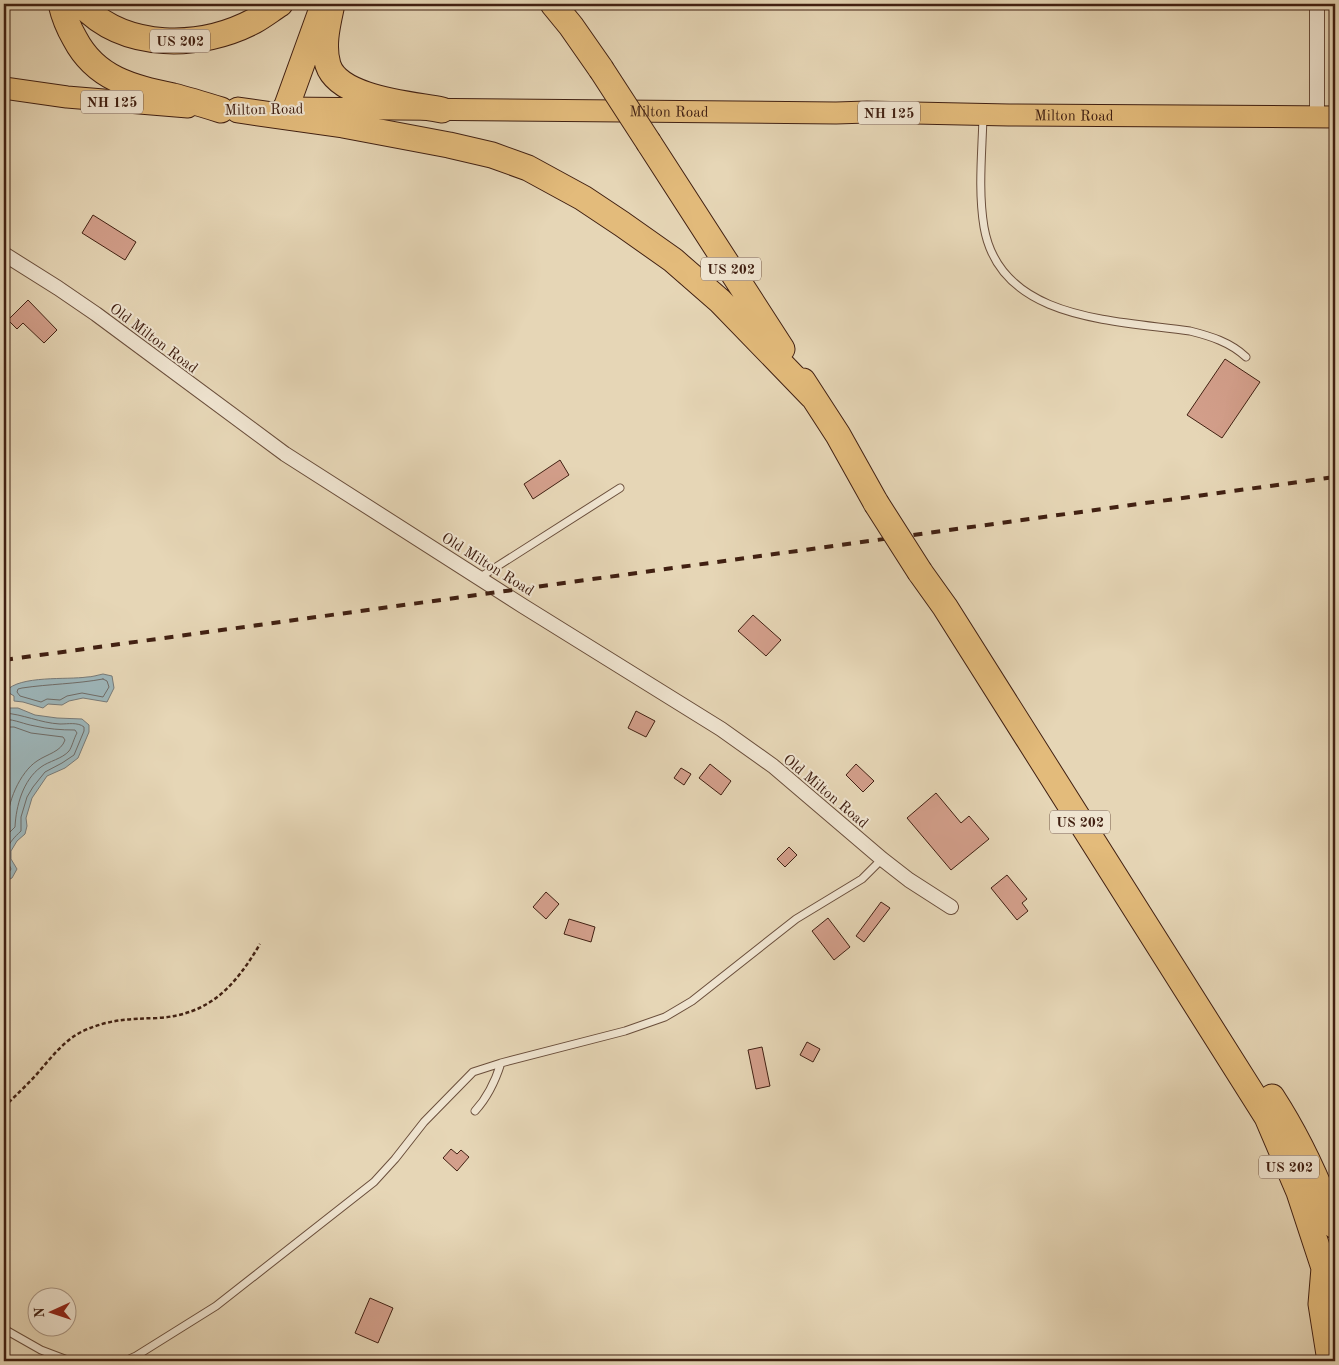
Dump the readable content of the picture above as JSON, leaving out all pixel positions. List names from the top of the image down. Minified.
{"streets":{"highway":["US 202"],"main road":["NH 125","Milton Road"],"street":["Old Milton Road"]},"north":"left"}
